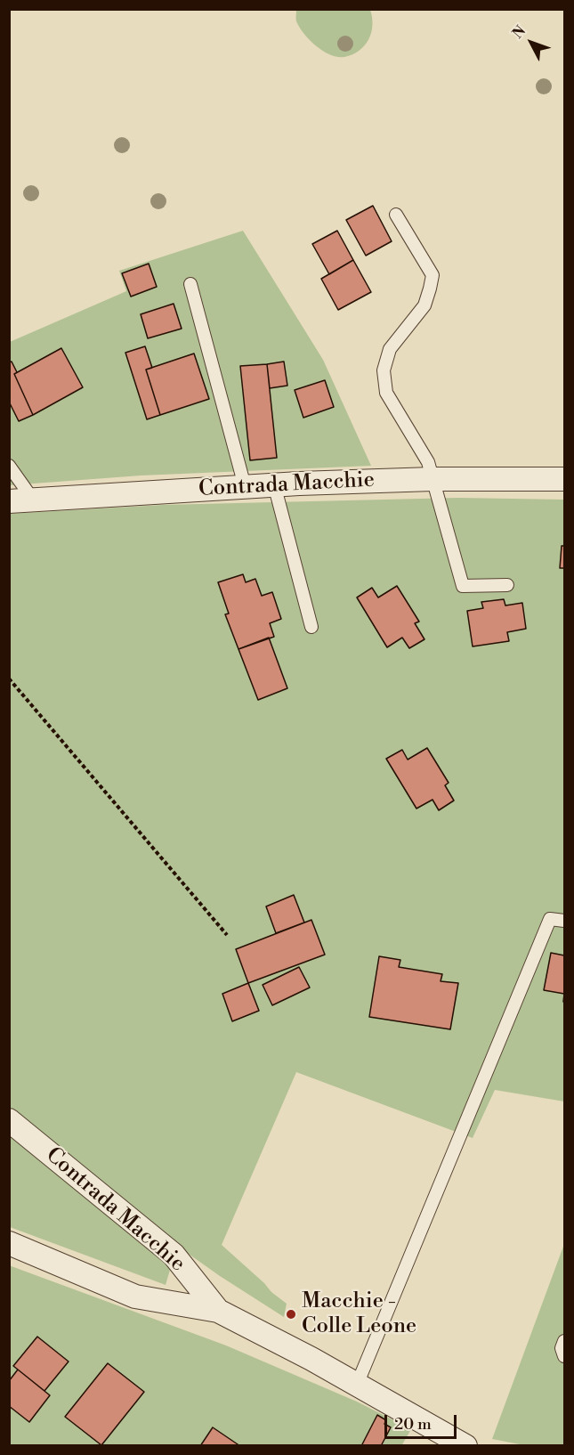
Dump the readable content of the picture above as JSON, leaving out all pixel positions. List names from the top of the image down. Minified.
{"streets":{"street":["Contrada Macchie"]},"places":["Macchie - Colle Leone"],"scale_bar":"20 m","north":"top left"}
